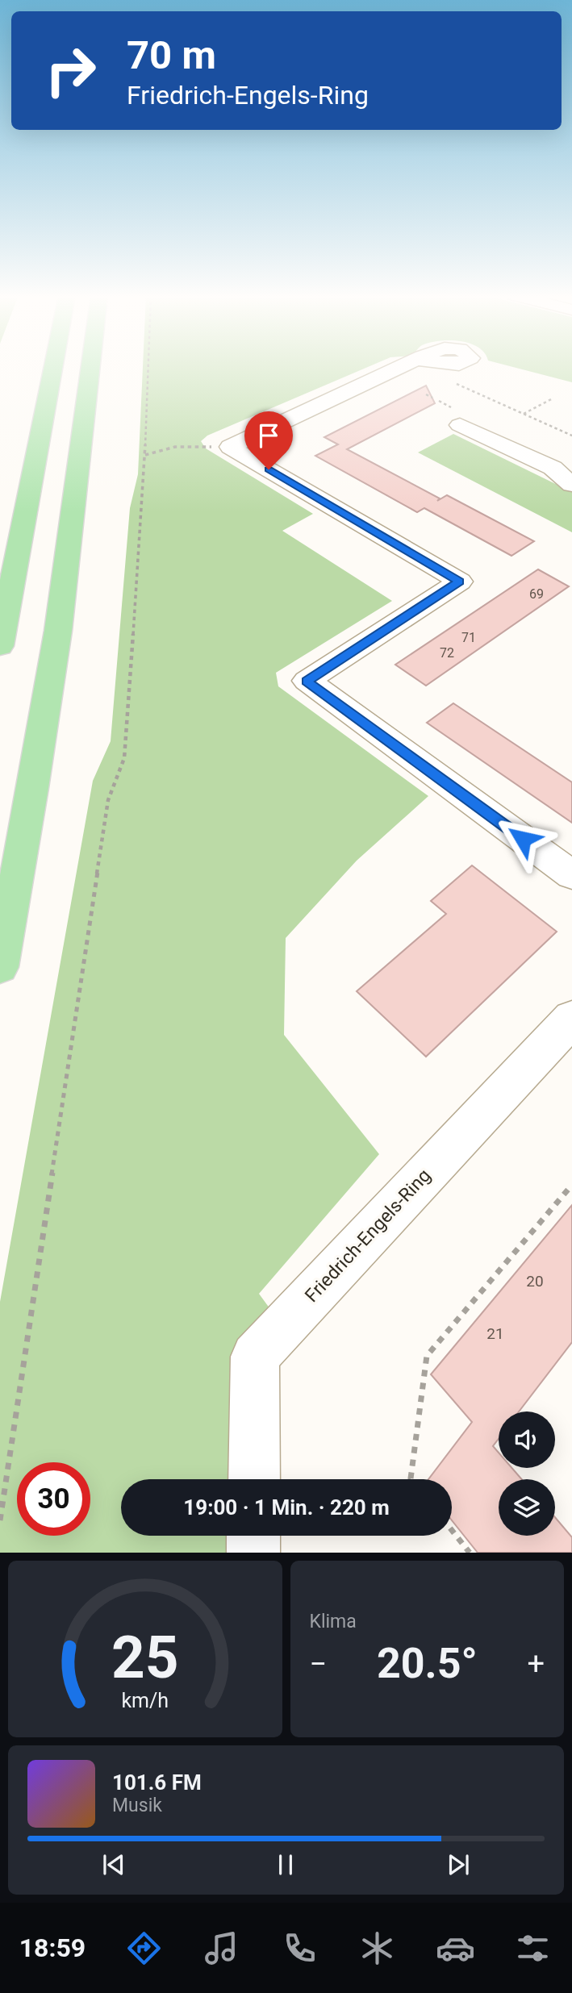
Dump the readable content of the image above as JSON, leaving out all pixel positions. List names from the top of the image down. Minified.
{"streets":{"street":["Friedrich-Engels-Ring"]},"house_numbers":["69","71","72","20","21"],"page":{"turn":["70 m","Friedrich-Engels-Ring"],"limit":"30","trip":"19:00 · 1 Min. · 220 m","tile":"Klima","heat":["−","20.5°","+"],"song":["101.6 FM","Musik"],"tabs":"18:59","gauge":["25","km/h"]}}
